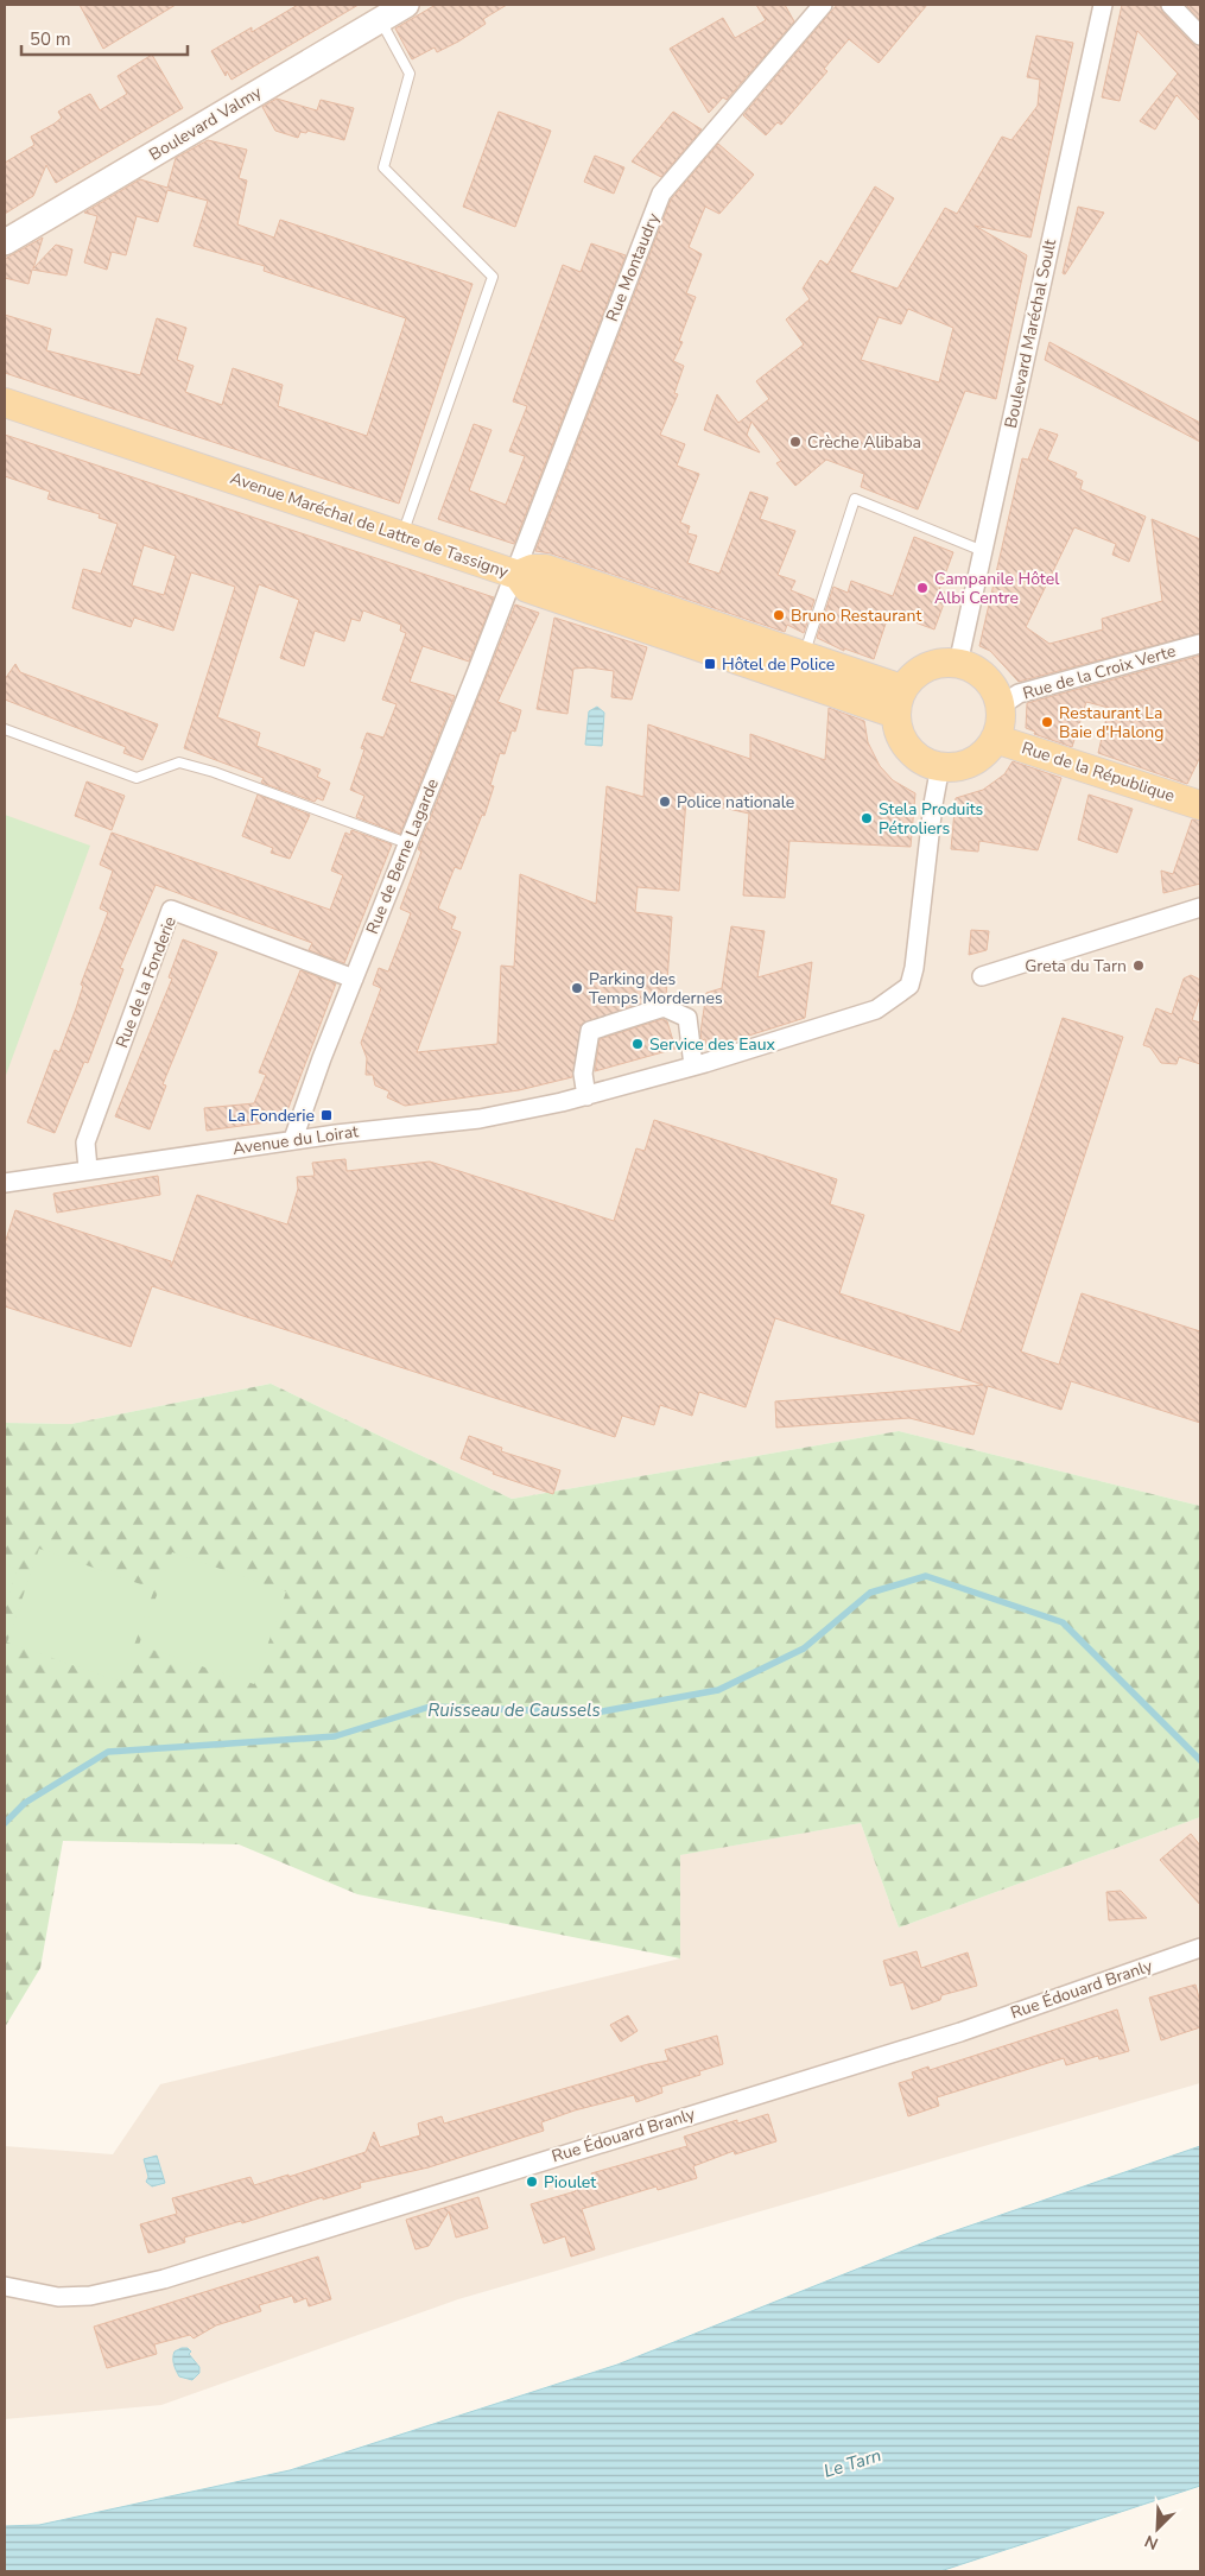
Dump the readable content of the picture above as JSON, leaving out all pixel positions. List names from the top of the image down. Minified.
{"streets":{"main road":["Boulevard Valmy","Avenue Maréchal de Lattre de Tassigny","Rue de la République"],"street":["Rue Montaudry","Boulevard Maréchal Soult","Rue de la Croix Verte","Rue de Berne Lagarde","Rue de la Fonderie","Avenue du Loirat","Rue Édouard Branly"]},"crossings":[["Rue Montaudry","Avenue Maréchal de Lattre de Tassigny"],["Rue Montaudry","Rue de Berne Lagarde"],["Boulevard Maréchal Soult","Avenue Maréchal de Lattre de Tassigny"],["Boulevard Maréchal Soult","Rue de la Croix Verte"],["Boulevard Maréchal Soult","Rue de la République"],["Boulevard Maréchal Soult","Avenue du Loirat"],["Avenue Maréchal de Lattre de Tassigny","Rue de la Croix Verte"],["Avenue Maréchal de Lattre de Tassigny","Rue de la République"],["Avenue Maréchal de Lattre de Tassigny","Rue de Berne Lagarde"],["Avenue Maréchal de Lattre de Tassigny","Avenue du Loirat"],["Rue de la Croix Verte","Rue de la République"],["Rue de la Croix Verte","Avenue du Loirat"],["Rue de la République","Avenue du Loirat"],["Rue de Berne Lagarde","Rue de la Fonderie"],["Rue de Berne Lagarde","Avenue du Loirat"],["Rue de la Fonderie","Avenue du Loirat"]],"water":["Ruisseau de Caussels","Le Tarn"],"places":{"other":["Crèche Alibaba","Campanile Hôtel Albi Centre","Bruno Restaurant","Restaurant La Baie d'Halong","Police nationale","Stela Produits Pétroliers","Greta du Tarn","Parking des Temps Mordernes","Service des Eaux","Pioulet"],"transit":["Hôtel de Police","La Fonderie"]},"scale_bar":"50 m","north":"bottom left"}
